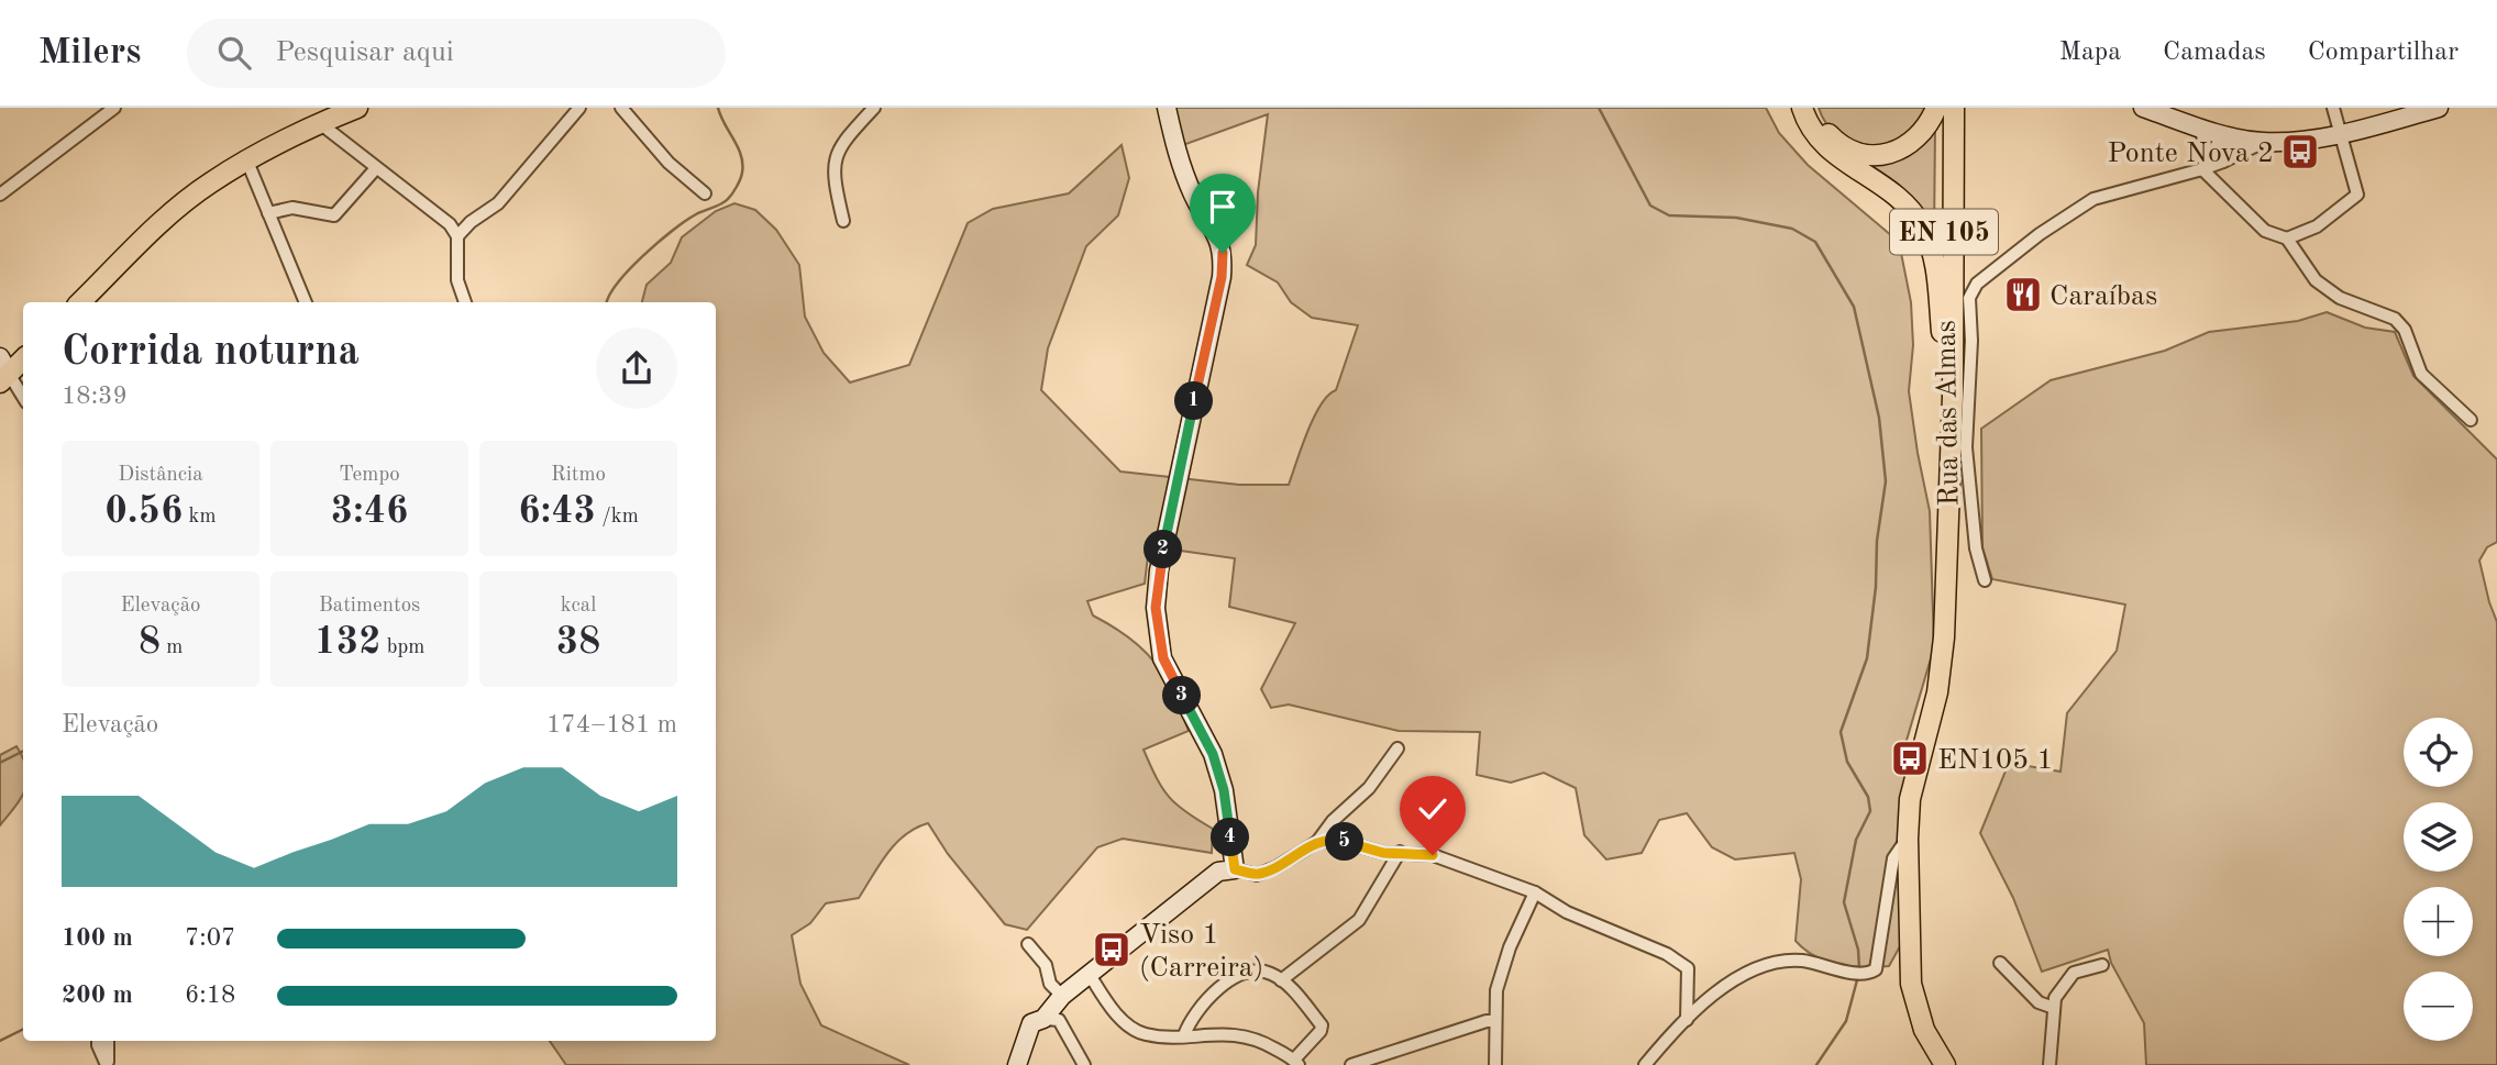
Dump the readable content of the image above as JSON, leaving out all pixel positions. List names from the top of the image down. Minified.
{"streets":{"main road":["EN 105"],"street":["Rua das Almas"]},"places":{"bus stop":["Ponte Nova 2","EN105 1","Viso 1 (Carreira)"],"restaurant":["Caraíbas"]},"page":{"header":"Milers","search":"Pesquisar aqui","nav":["Mapa","Camadas","Compartilhar"],"heading":["Corrida noturna","18:39"],"pins":["1","2","3","4","5"],"stats":[["Distância","0.56 km"],["Tempo","3:46"],["Ritmo","6:43 /km"],["Elevação","8 m"],["Batimentos","132 bpm"],["kcal","38"]],"chart":["Elevação","174–181 m"],"map_buttons":["+","−"],"list":[{"name":"100 m","note":"7:07"},{"name":"200 m","note":"6:18"}]}}
